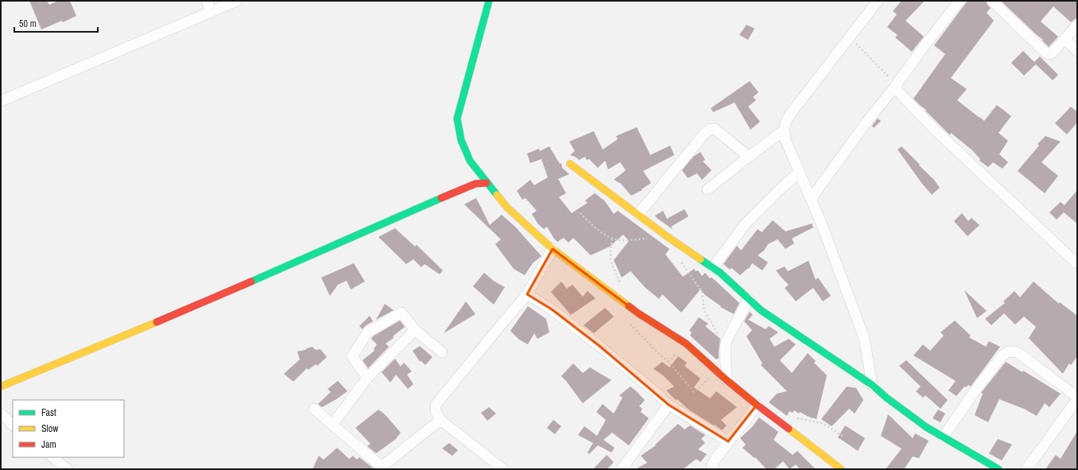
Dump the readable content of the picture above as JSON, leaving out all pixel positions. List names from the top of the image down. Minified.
{"legend":["Fast","Slow","Jam"],"scale_bar":"50 m"}
